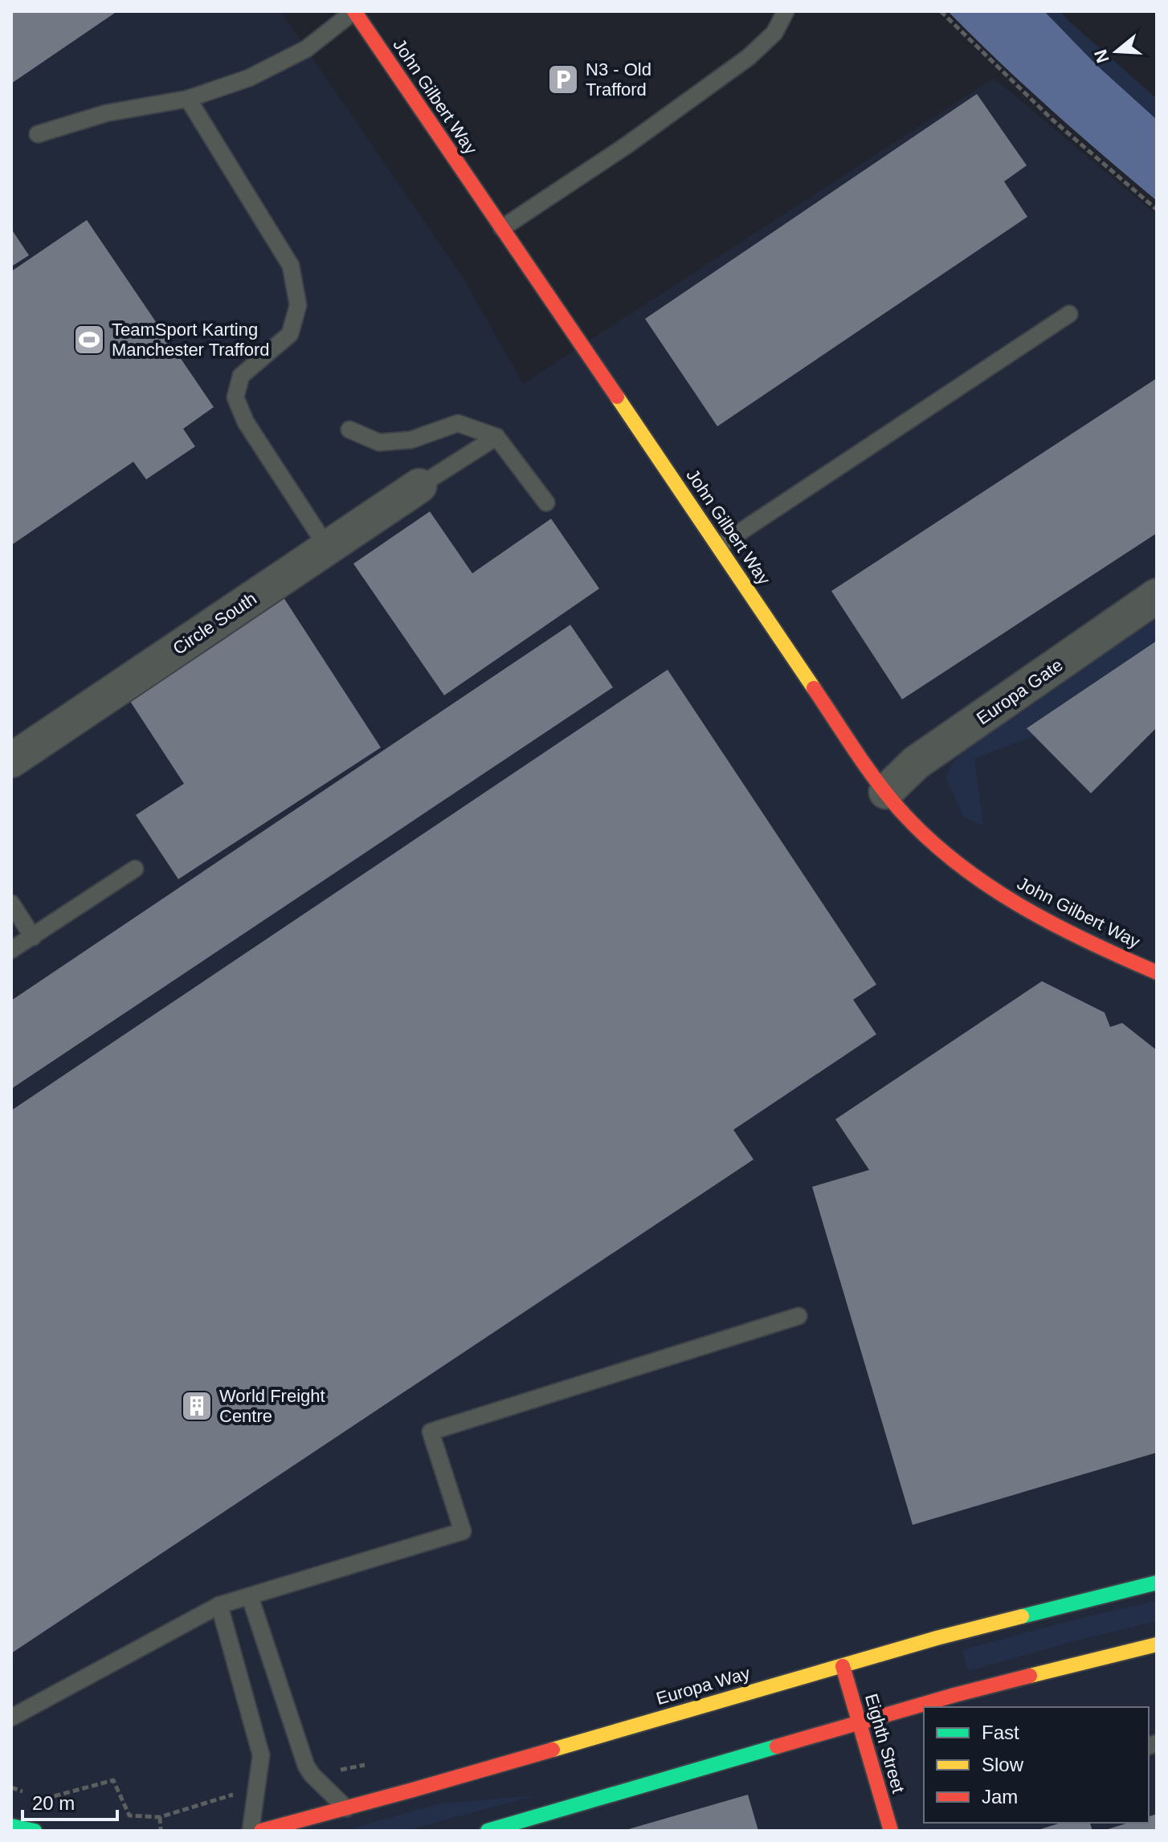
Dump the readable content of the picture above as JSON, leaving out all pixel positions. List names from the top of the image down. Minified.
{"streets":{"street":["John Gilbert Way","Circle South","Europa Gate","Europa Way","Eighth Street"]},"crossings":[["John Gilbert Way","Europa Gate"],["Europa Way","Eighth Street"]],"places":{"parking":["N3 - Old Trafford"],"sports":["TeamSport Karting Manchester Trafford"],"building":["World Freight Centre"]},"legend":["Fast","Slow","Jam"],"scale_bar":"20 m","north":"left"}
